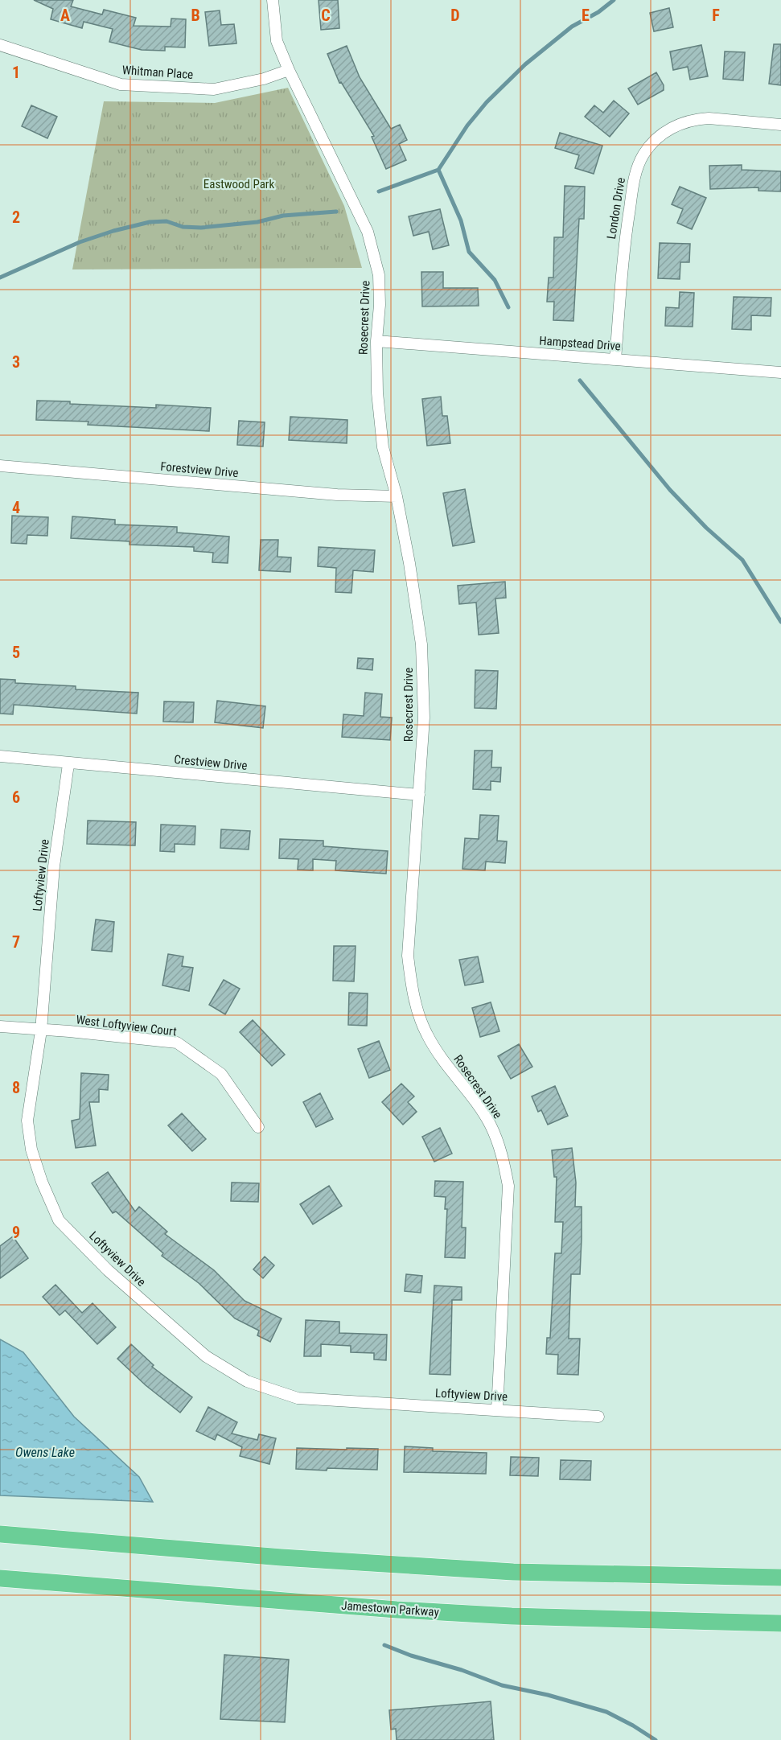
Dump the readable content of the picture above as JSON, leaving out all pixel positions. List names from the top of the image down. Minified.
{"streets":{"main road":["Jamestown Parkway"],"street":["Whitman Place","London Drive","Rosecrest Drive","Hampstead Drive","Forestview Drive","Crestview Drive","Loftyview Drive","West Loftyview Court"]},"crossings":[["Whitman Place","Rosecrest Drive"],["London Drive","Hampstead Drive"],["Rosecrest Drive","Hampstead Drive"],["Rosecrest Drive","Forestview Drive"],["Rosecrest Drive","Crestview Drive"],["Rosecrest Drive","Loftyview Drive"],["Crestview Drive","Loftyview Drive"],["Loftyview Drive","West Loftyview Court"]],"water":["Owens Lake"],"parks":["Eastwood Park"],"grid":{"columns":["A","B","C","D","E","F"],"rows":["1","2","3","4","5","6","7","8","9"]}}
